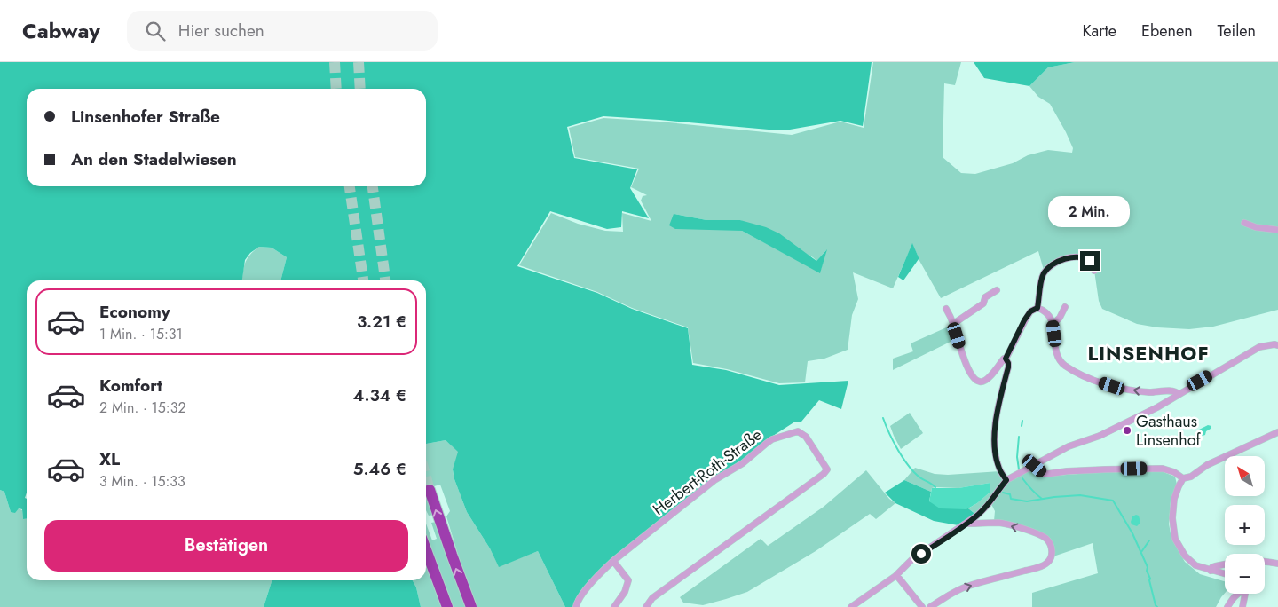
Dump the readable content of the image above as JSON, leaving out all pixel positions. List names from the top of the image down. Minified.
{"streets":{"street":["Herbert-Roth-Straße"]},"districts":["LINSENHOF"],"places":["Gasthaus Linsenhof"],"north":"top left","page":{"header":"Cabway","search":"Hier suchen","nav":["Karte","Ebenen","Teilen"],"banner":["Linsenhofer Straße","An den Stadelwiesen"],"bubble":"2 Min.","list":[{"name":"Economy","note":"1 Min. · 15:31","value":"3.21 €"},{"name":"Komfort","note":"2 Min. · 15:32","value":"4.34 €"},{"name":"XL","note":"3 Min. · 15:33","value":"5.46 €"}],"map_buttons":["+","−"],"buttons":"Bestätigen"}}
